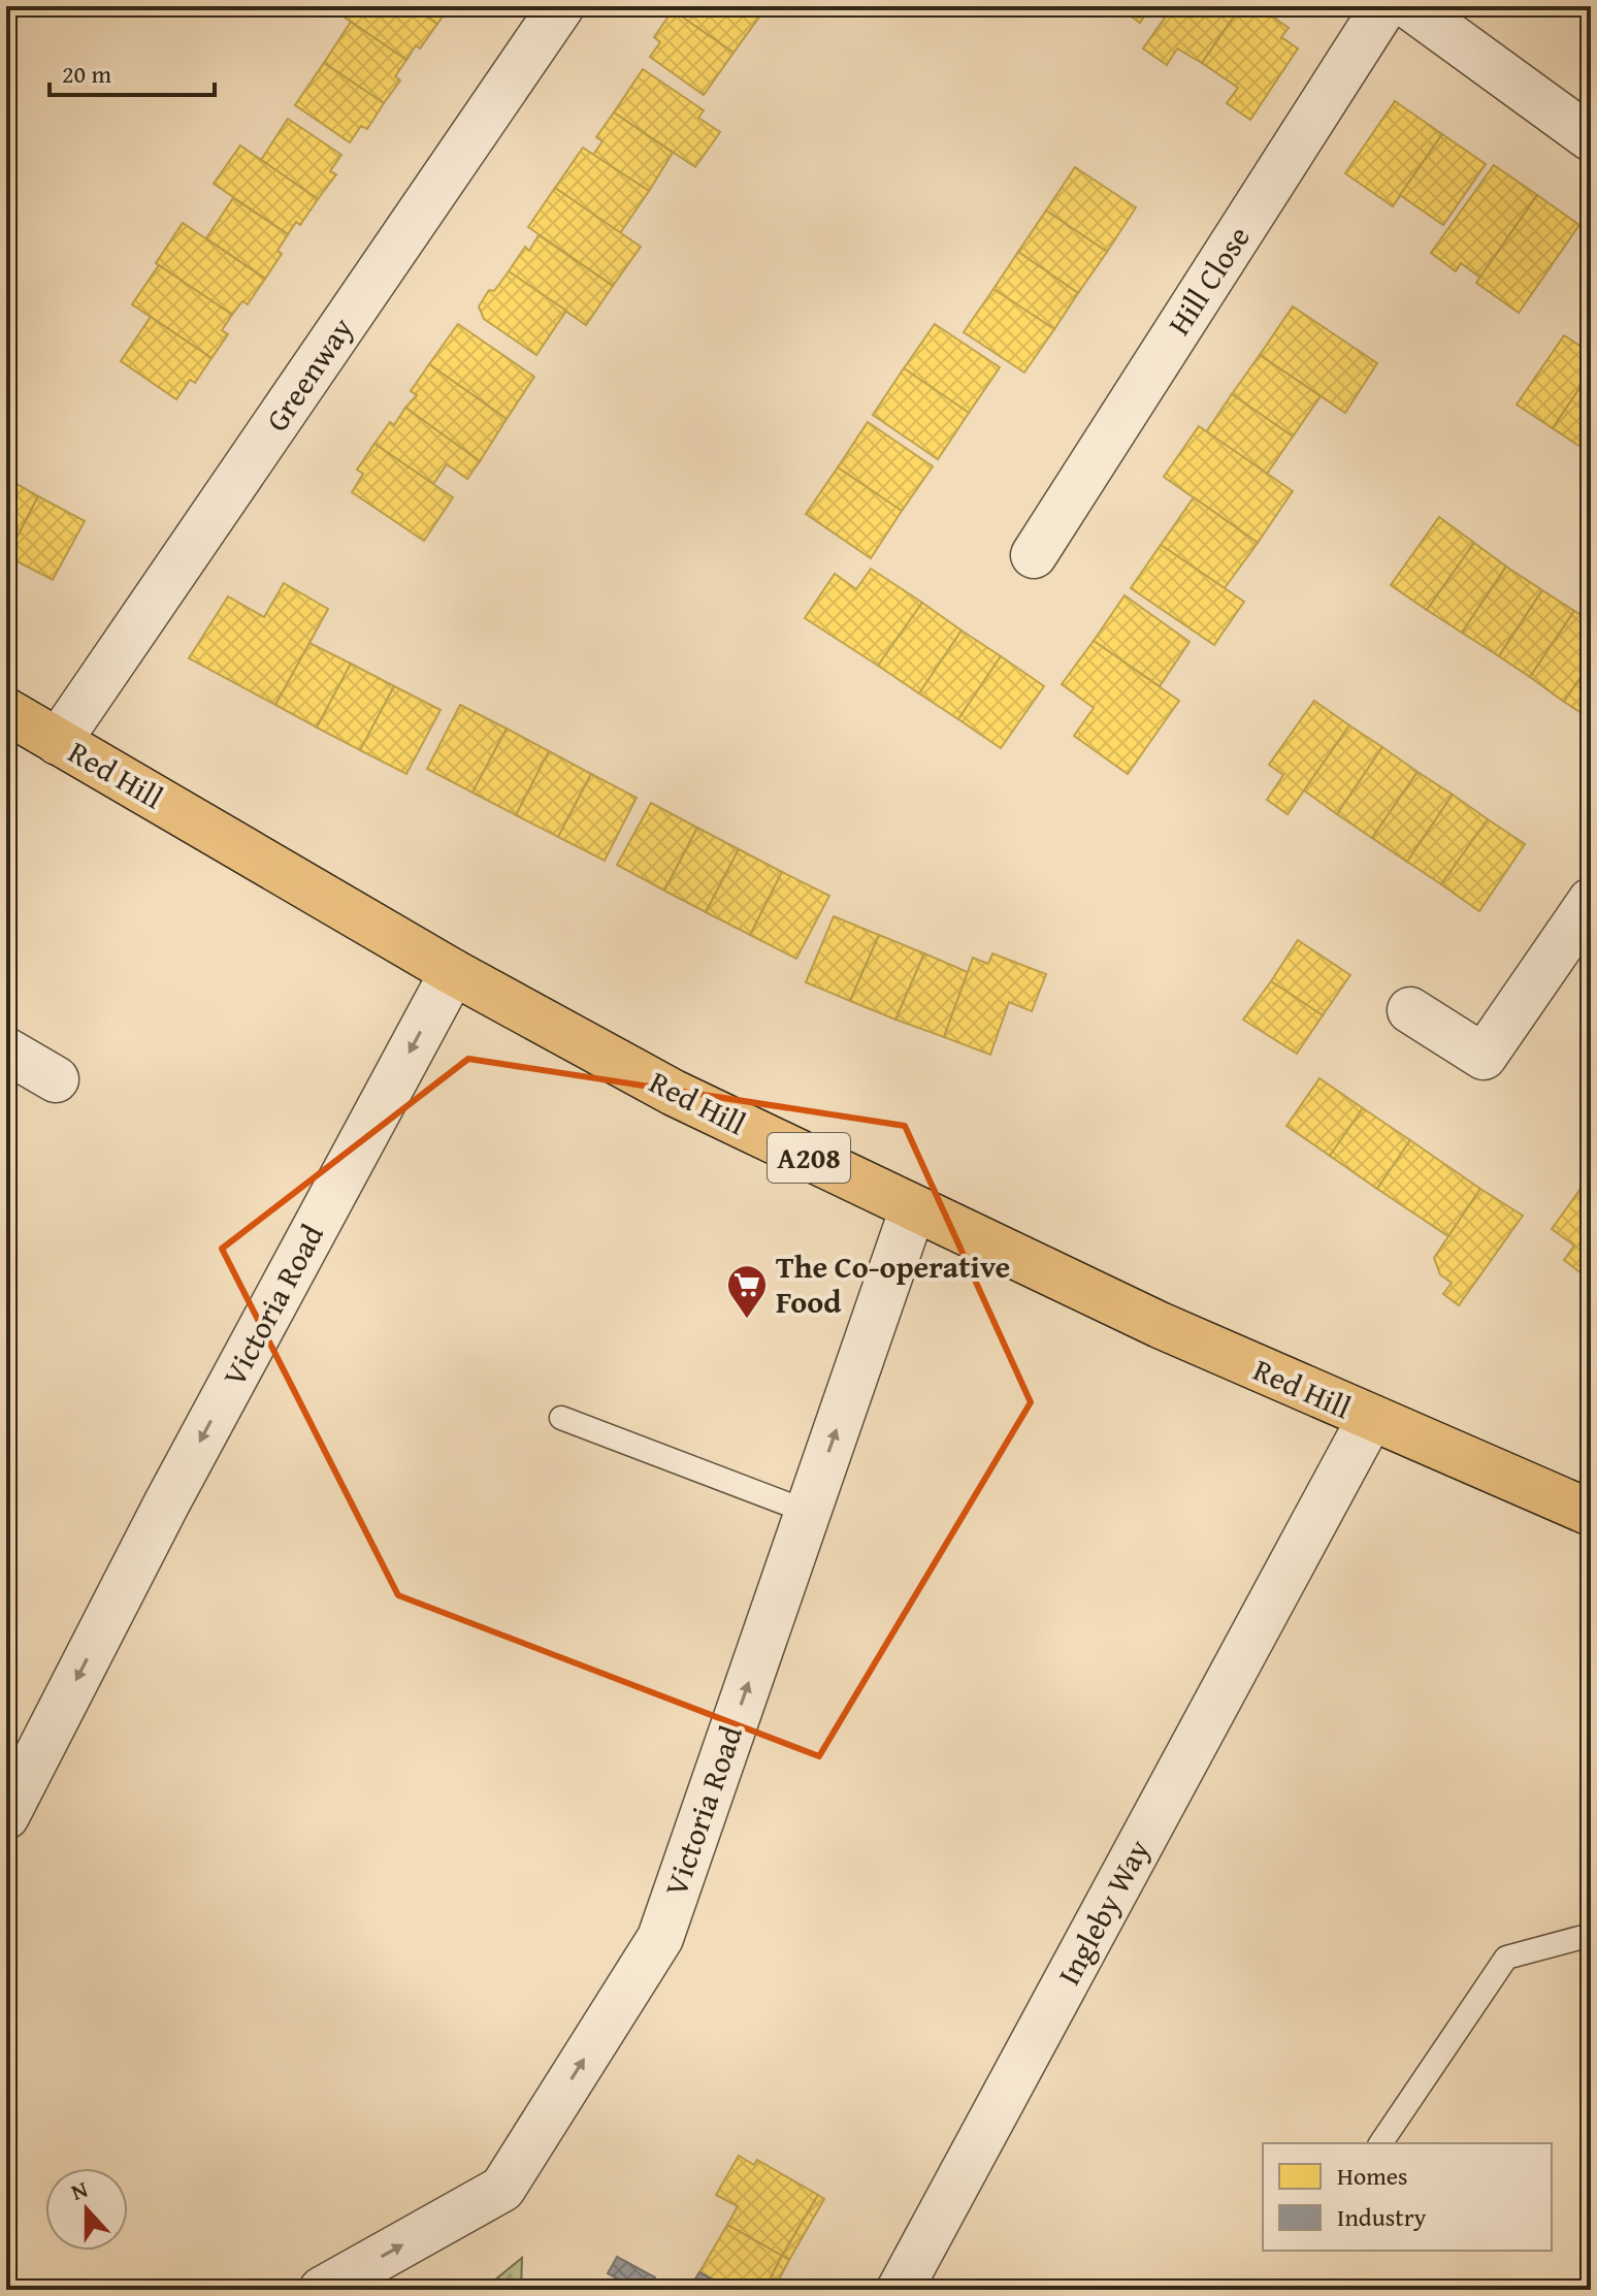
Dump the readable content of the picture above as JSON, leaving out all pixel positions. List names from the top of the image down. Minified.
{"streets":{"main road":["Red Hill","A208"],"street":["Hill Close","Greenway","Victoria Road","Ingleby Way"]},"crossings":[["Greenway","Red Hill"],["Greenway","A208"],["Red Hill","A208"],["Red Hill","Victoria Road"],["Red Hill","Ingleby Way"]],"places":{"supermarket":["The Co-operative Food"]},"legend":["Homes","Industry"],"scale_bar":"20 m","north":"top"}
